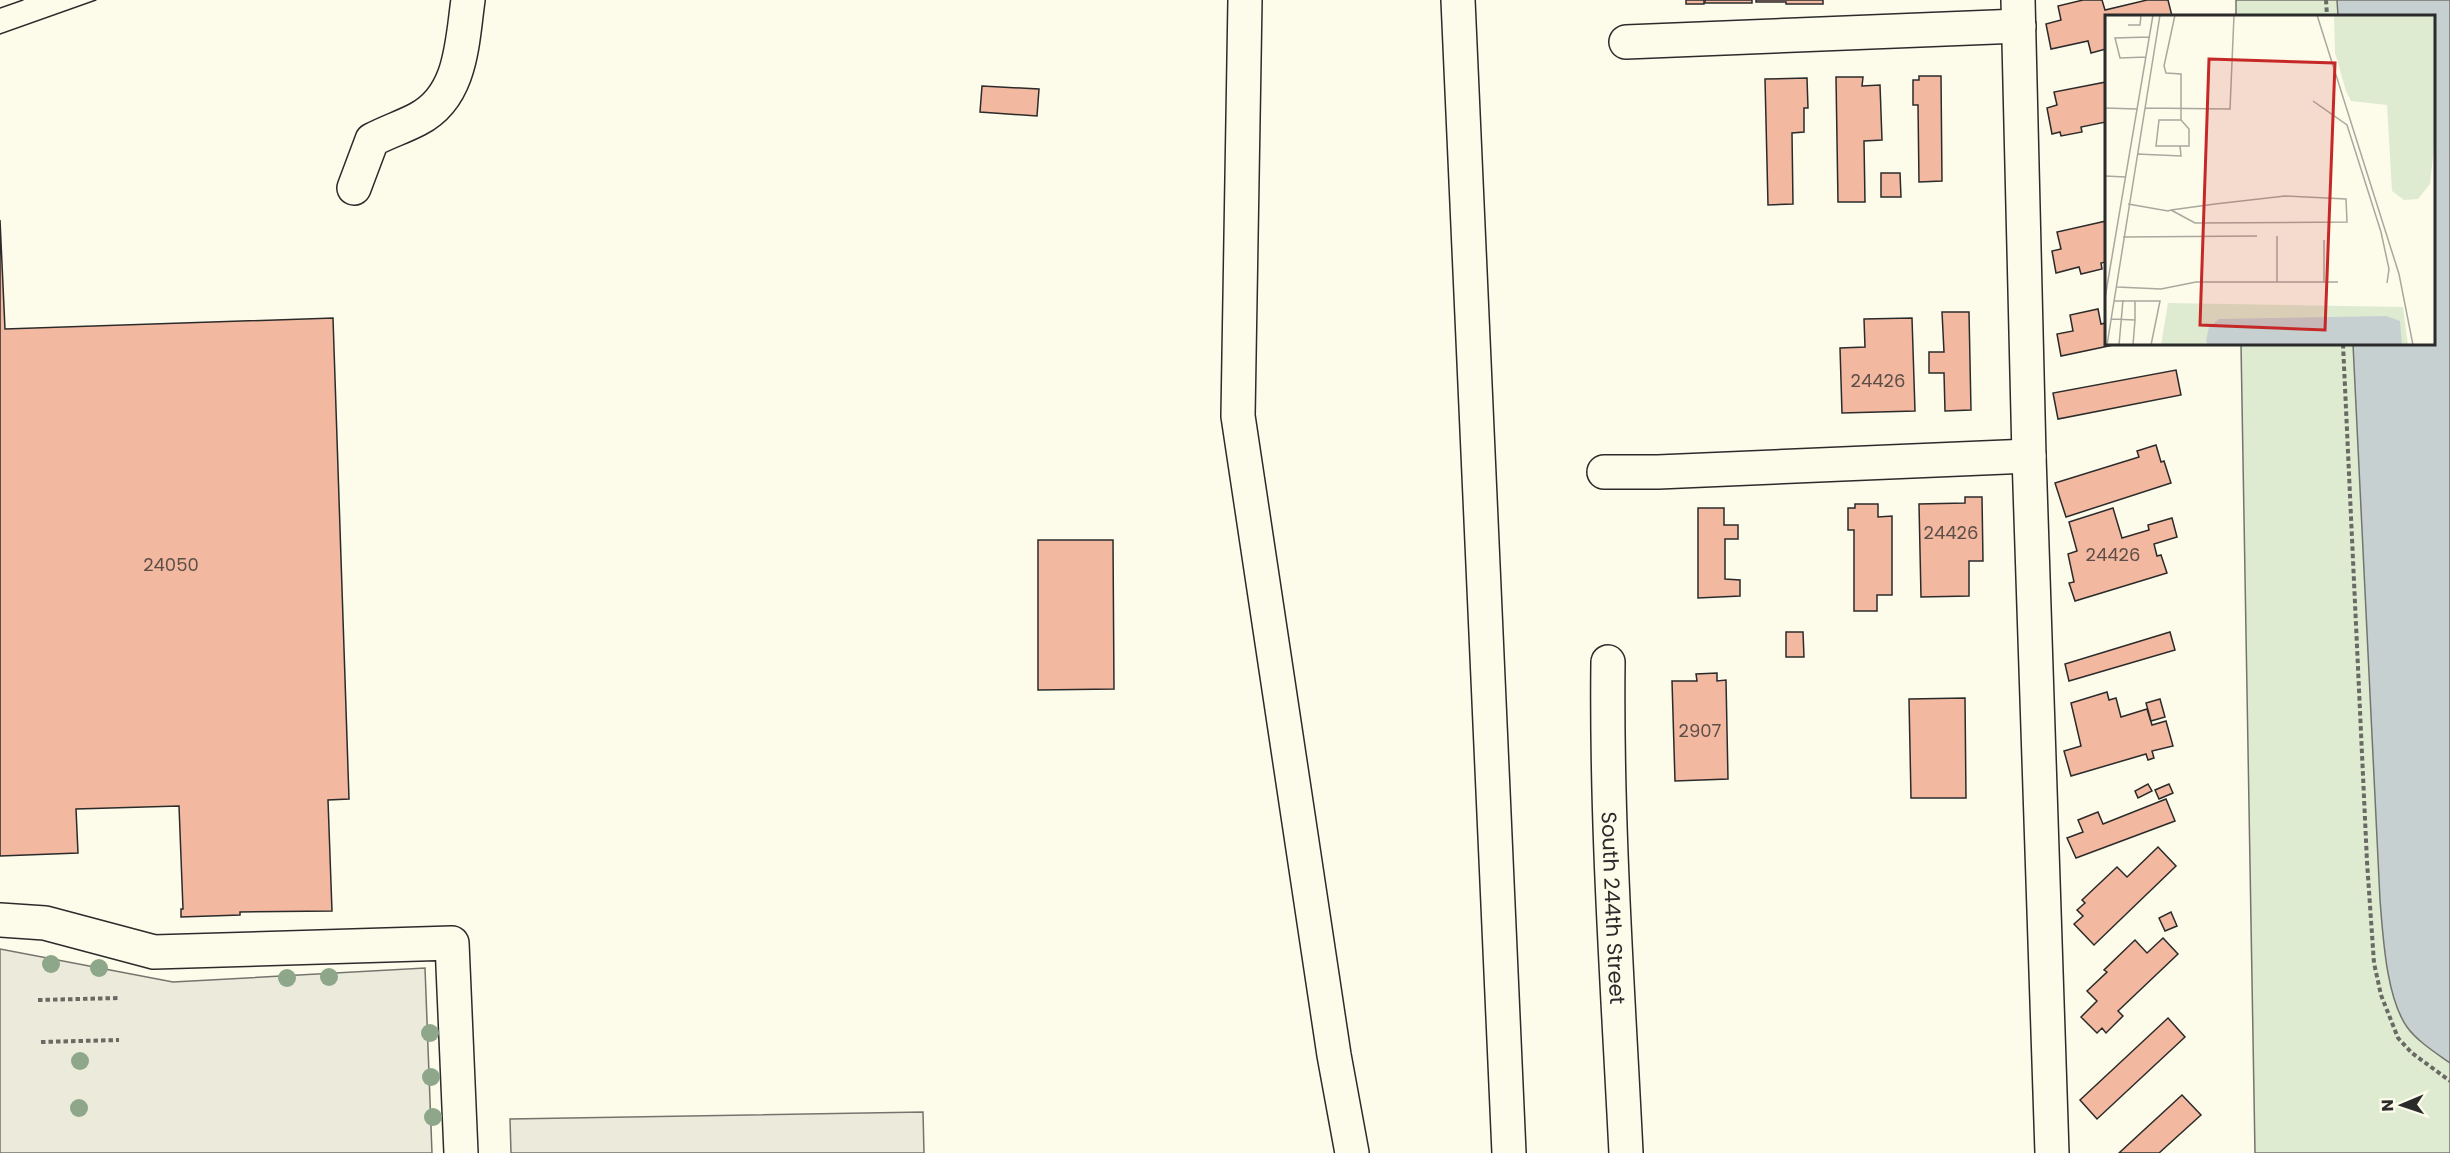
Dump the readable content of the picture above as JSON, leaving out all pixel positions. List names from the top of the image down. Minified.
{"streets":{"street":["South 244th Street"]},"house_numbers":["24426","24426","24426","24050","2907"],"north":"left"}
